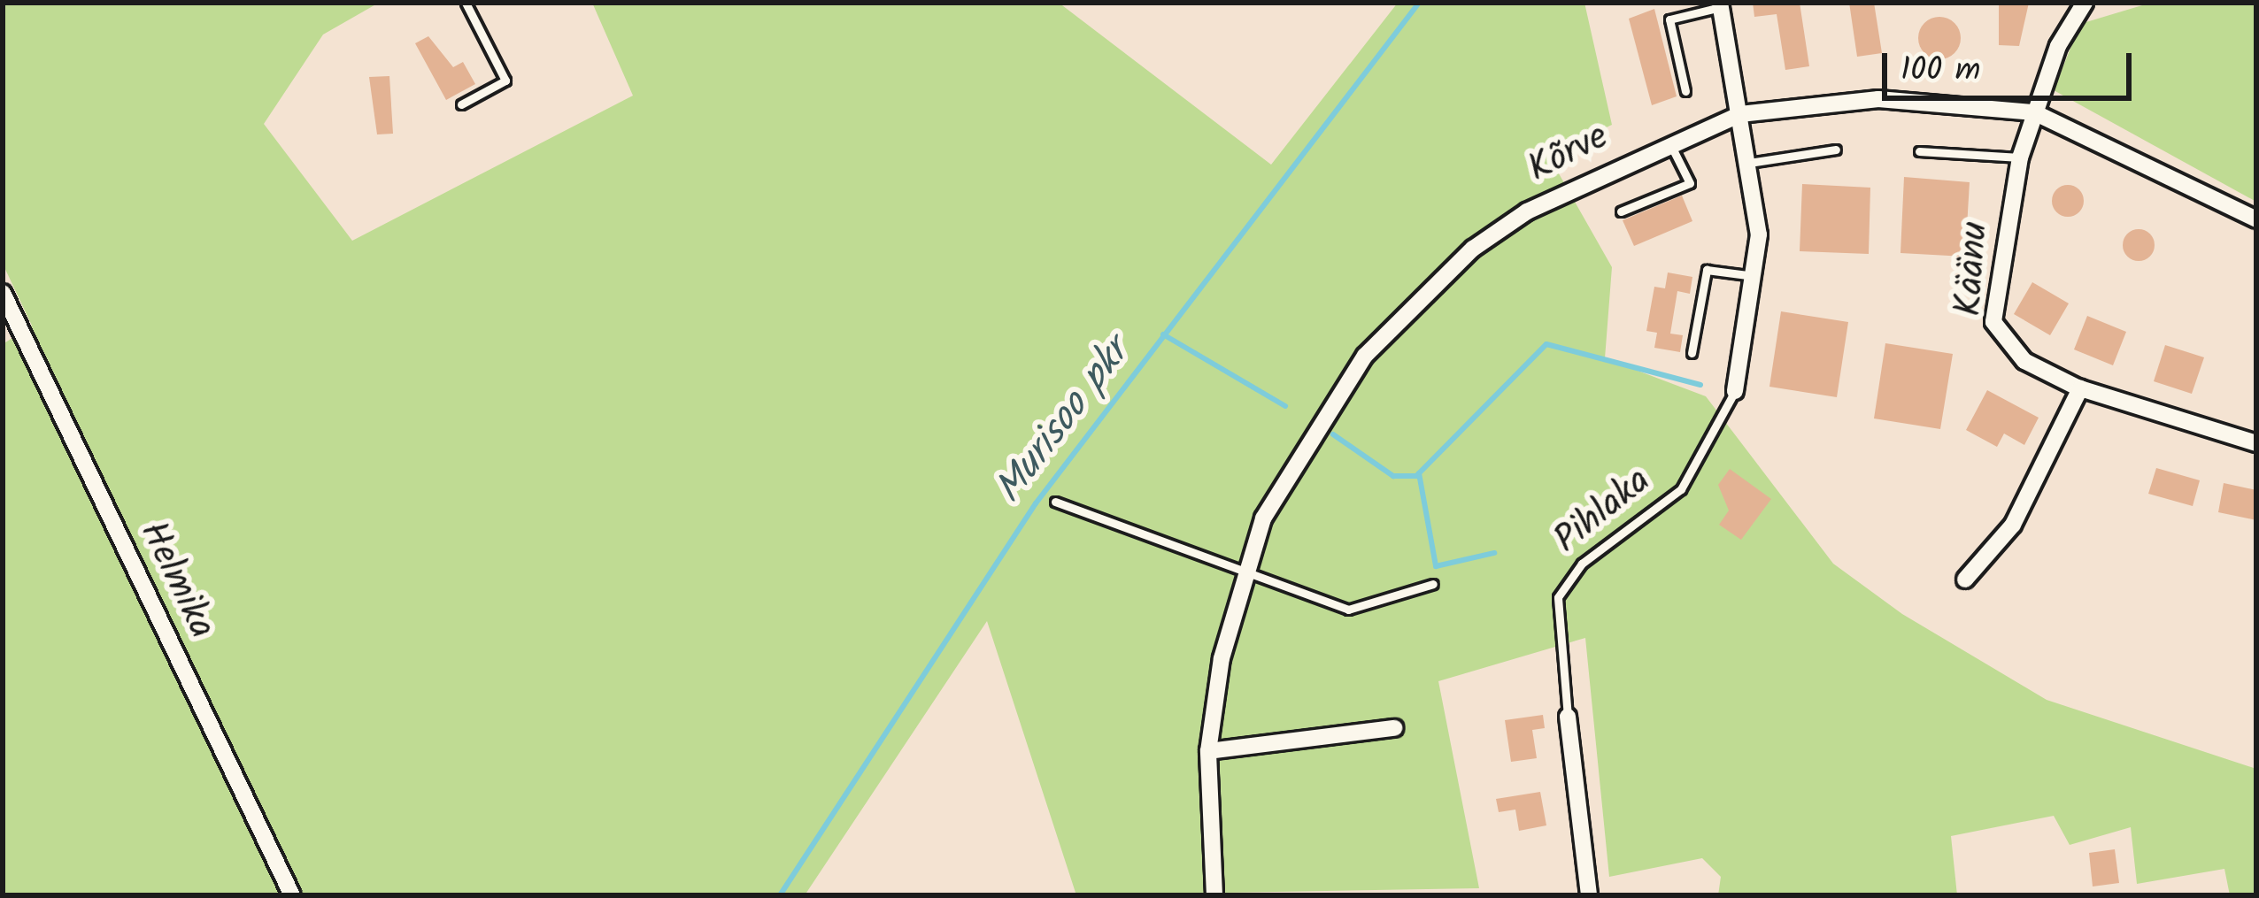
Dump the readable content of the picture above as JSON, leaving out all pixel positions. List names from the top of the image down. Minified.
{"streets":{"street":["Kõrve","Käänu","Pihlaka","Helmika"]},"crossings":[["Kõrve","Käänu"],["Kõrve","Pihlaka"]],"water":["Murisoo pkr"],"scale_bar":"100 m"}
